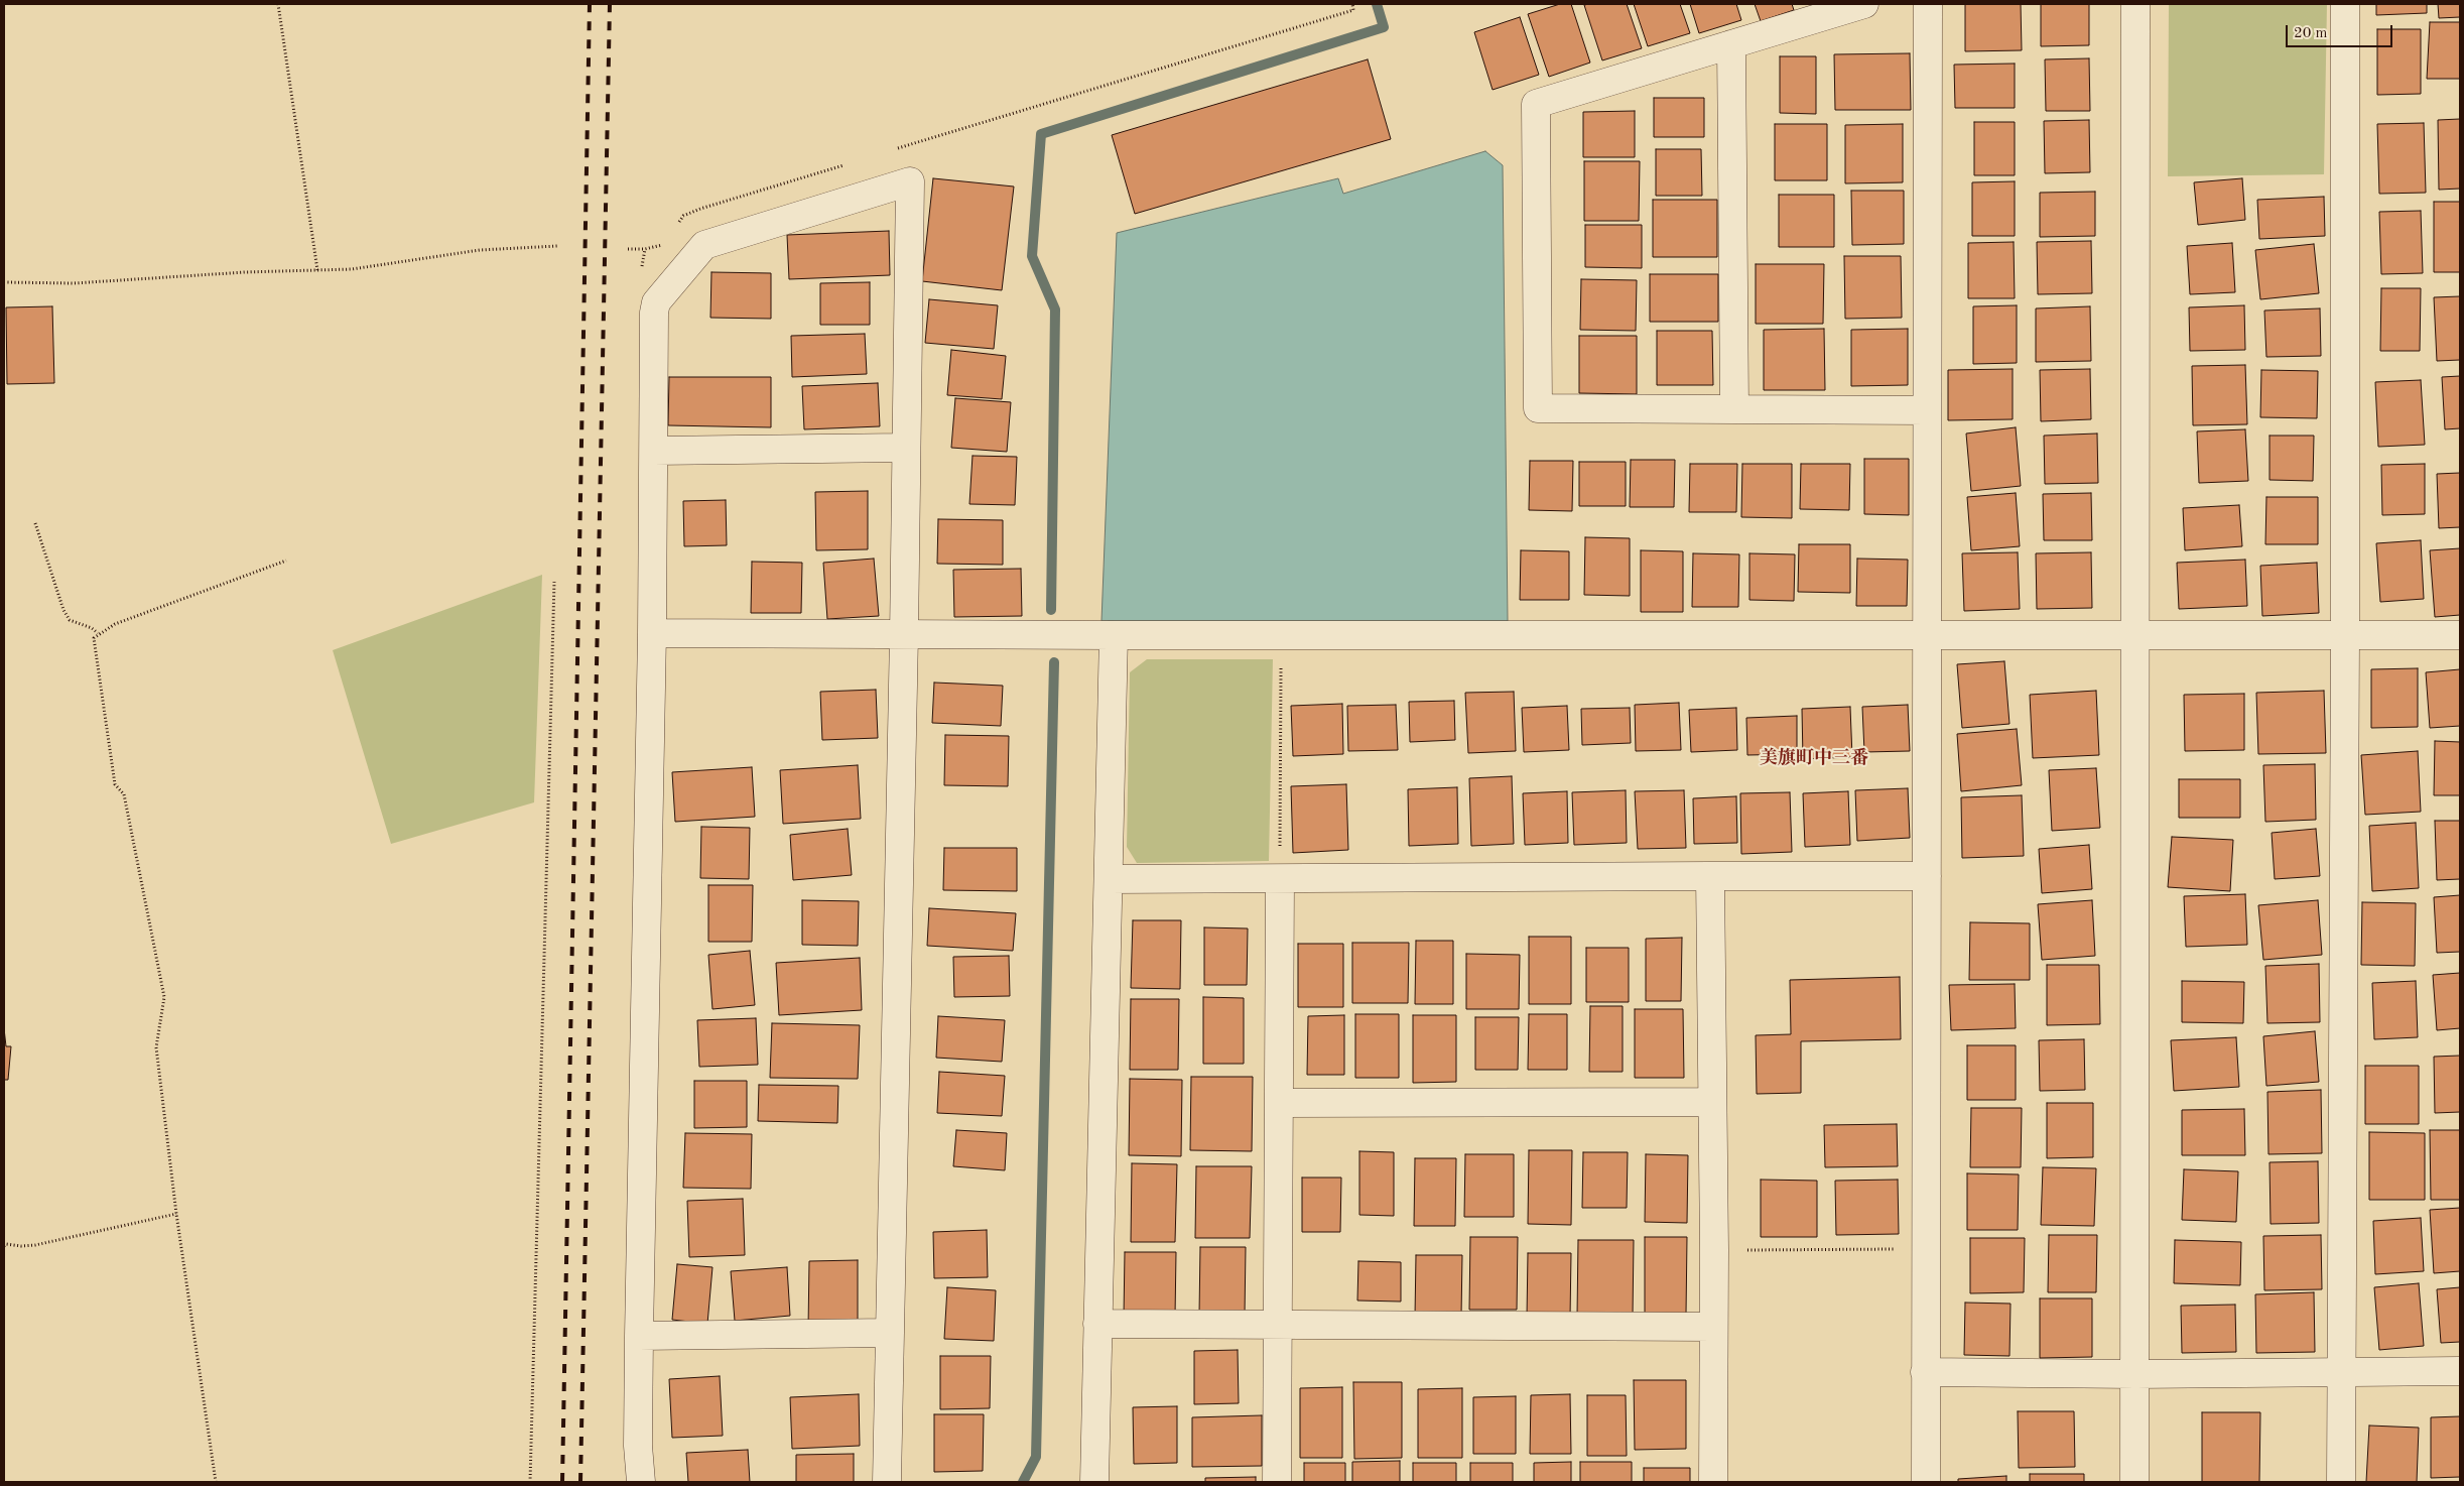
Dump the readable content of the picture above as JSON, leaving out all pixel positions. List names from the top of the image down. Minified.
{"districts":["美旗町中三番"],"scale_bar":"20 m"}
